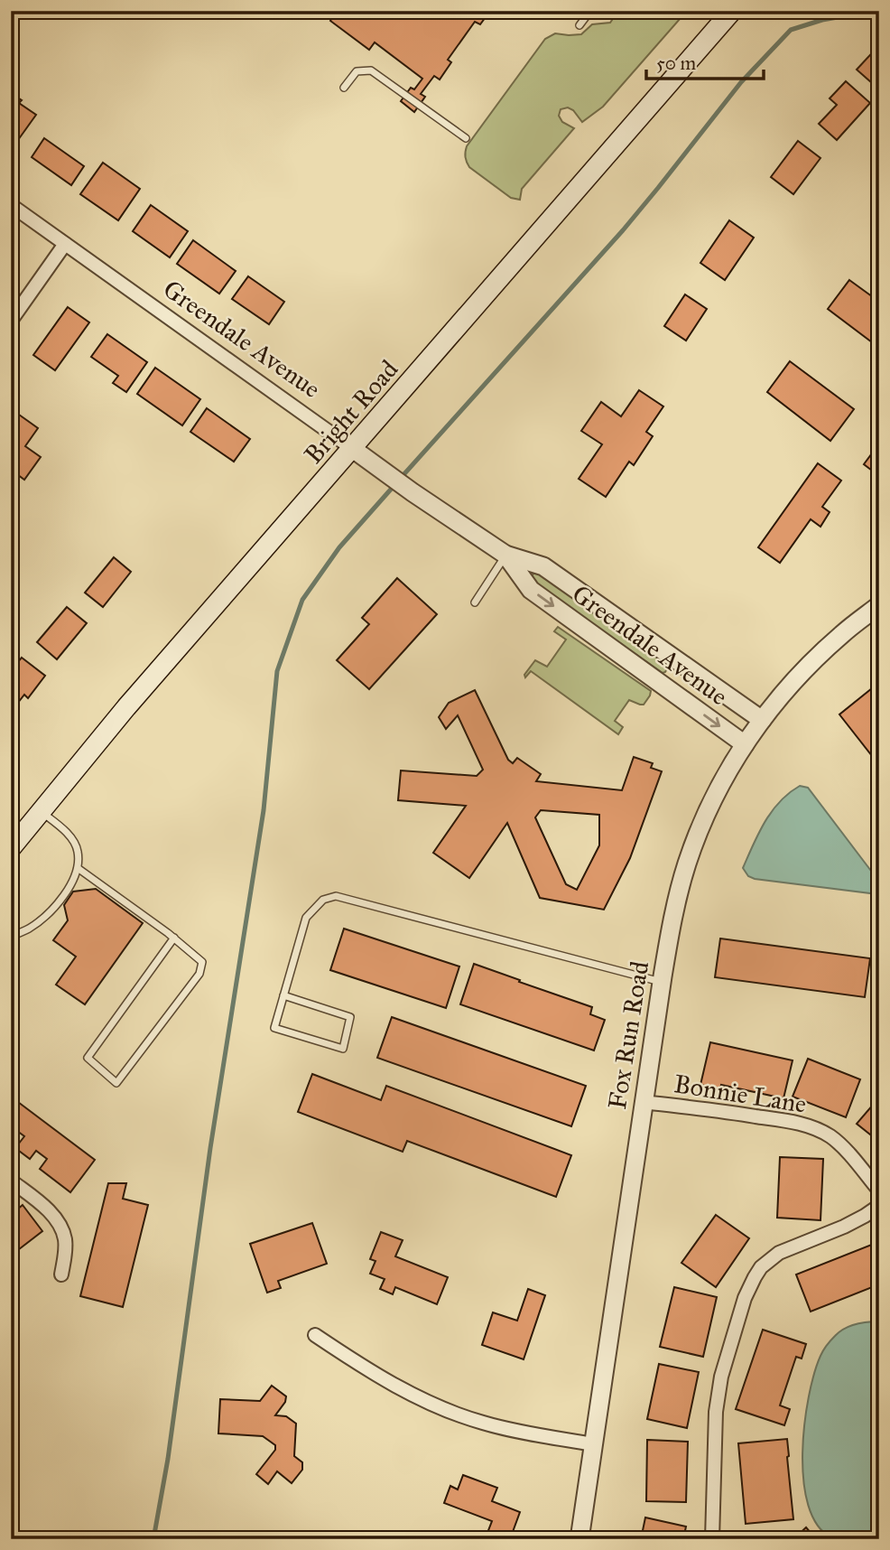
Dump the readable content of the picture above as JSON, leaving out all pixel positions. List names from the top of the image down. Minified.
{"streets":{"main road":["Bright Road"],"street":["Greendale Avenue","Fox Run Road","Bonnie Lane"]},"crossings":[["Greendale Avenue","Bright Road"],["Greendale Avenue","Fox Run Road"],["Fox Run Road","Bonnie Lane"]],"scale_bar":"50 m"}
